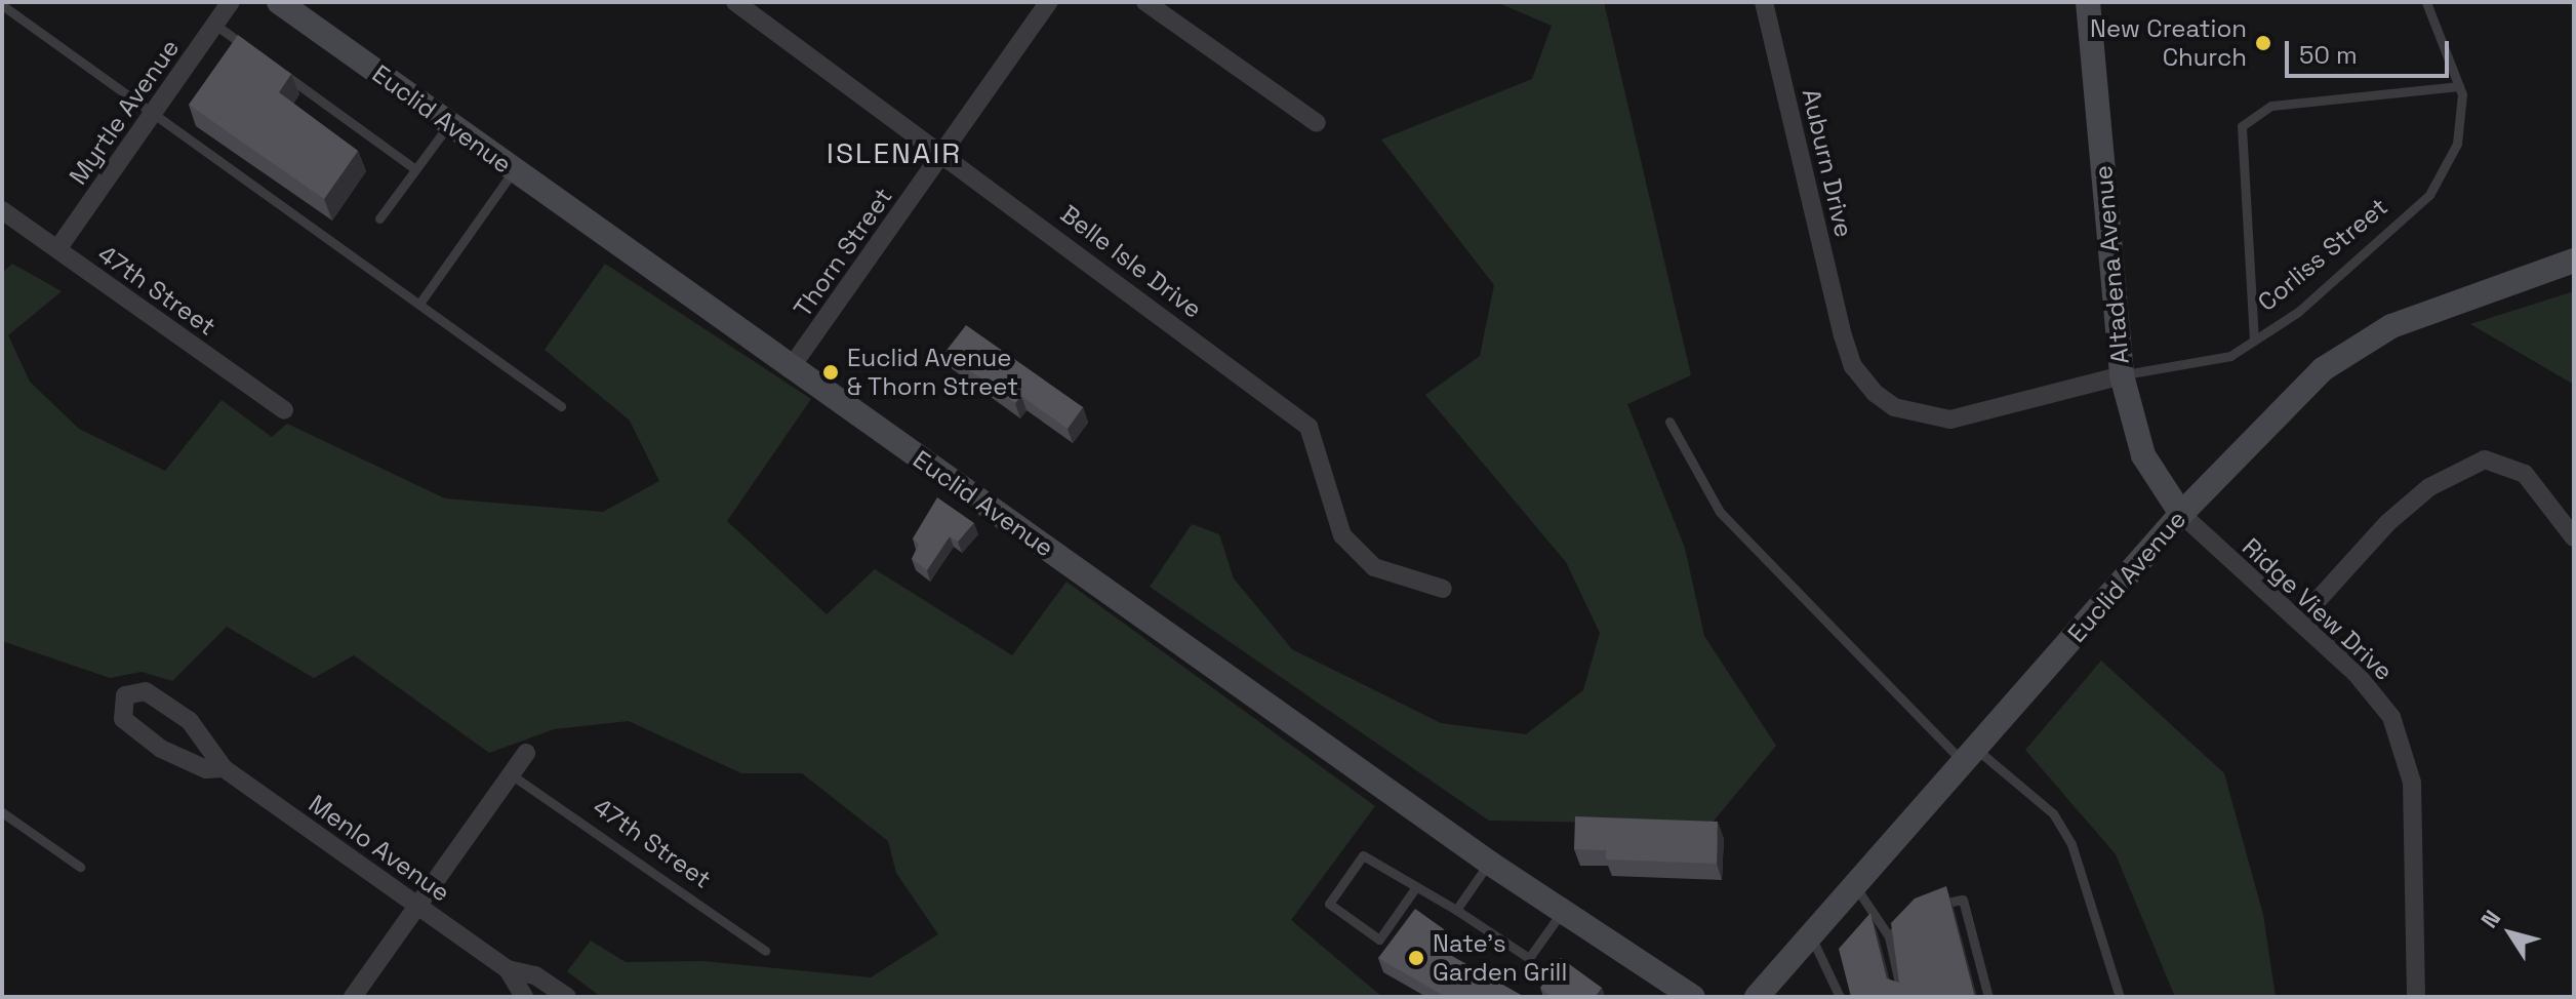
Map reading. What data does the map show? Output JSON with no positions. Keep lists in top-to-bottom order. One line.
{"streets":{"main road":["Euclid Avenue","Altadena Avenue"],"street":["Myrtle Avenue","Auburn Drive","Thorn Street","Corliss Street","Belle Isle Drive","47th Street","Ridge View Drive","Menlo Avenue"]},"crossings":[["Myrtle Avenue","47th Street"],["Euclid Avenue","Thorn Street"],["Euclid Avenue","Altadena Avenue"],["Euclid Avenue","Ridge View Drive"],["Auburn Drive","Corliss Street"],["Thorn Street","Belle Isle Drive"],["Corliss Street","Altadena Avenue"],["Altadena Avenue","Ridge View Drive"]],"districts":["ISLENAIR"],"places":["New Creation Church","Euclid Avenue & Thorn Street","Nate's Garden Grill"],"scale_bar":"50 m","north":"top left"}
